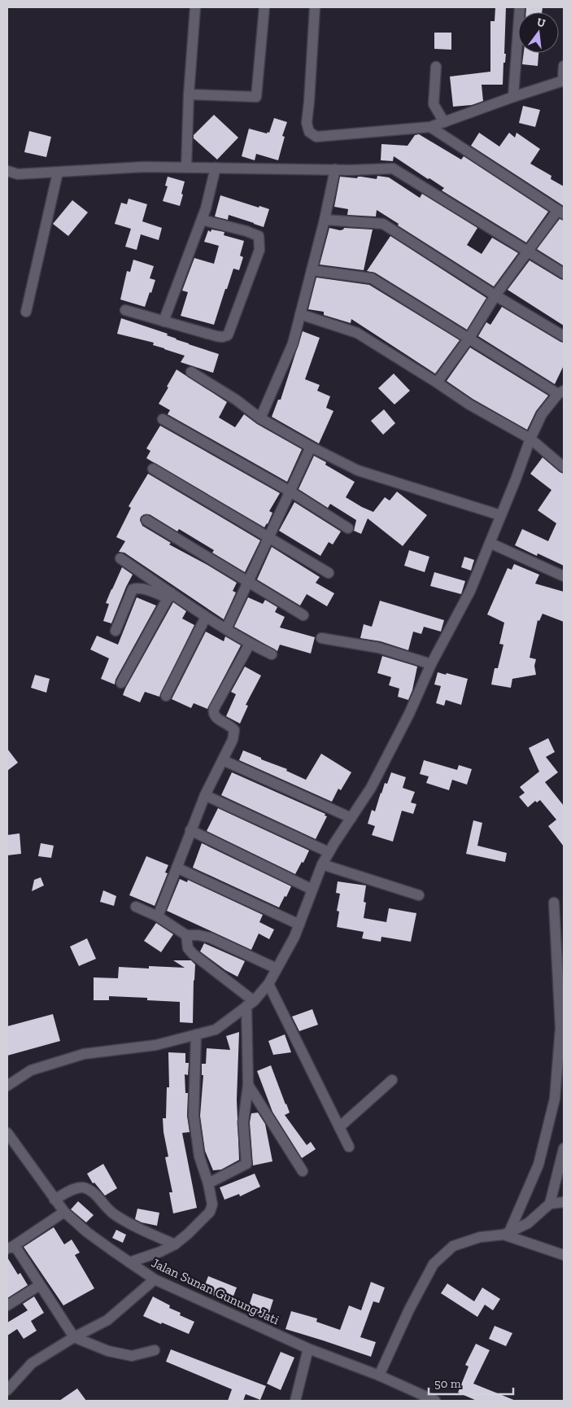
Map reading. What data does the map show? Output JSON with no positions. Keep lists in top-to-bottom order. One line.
{"streets":{"street":["Jalan Sunan Gunung Jati"]},"scale_bar":"50 m","north":"top"}
